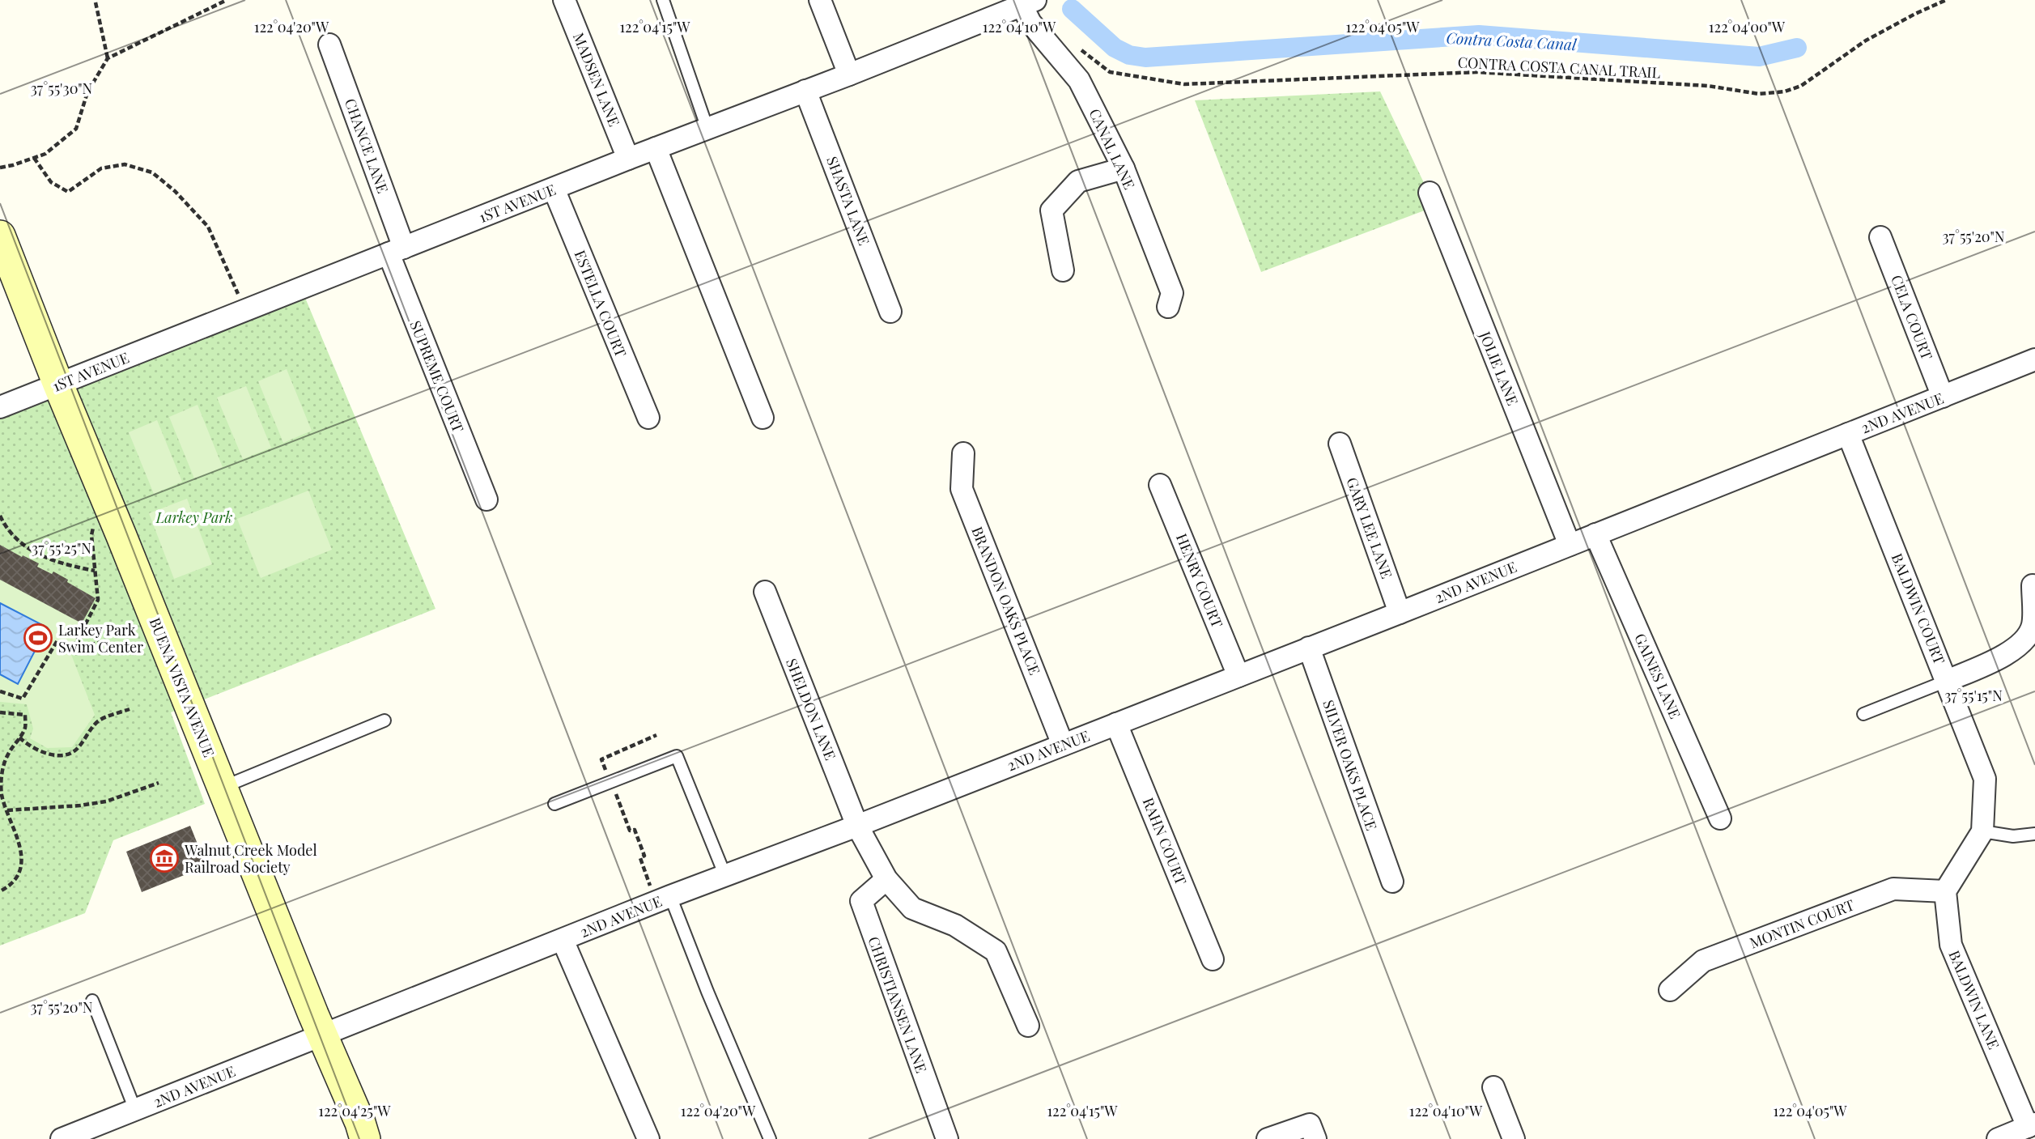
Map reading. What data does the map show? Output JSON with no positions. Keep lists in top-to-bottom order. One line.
{"streets":{"street":["MADSEN LANE","CHANCE LANE","CANAL LANE","SHASTA LANE","1ST AVENUE","ESTELLA COURT","CELA COURT","JOLIE LANE","SUPREME COURT","2ND AVENUE","GARY LEE LANE","HENRY COURT","BRANDON OAKS PLACE","BALDWIN COURT","GAINES LANE","BUENA VISTA AVENUE","SHELDON LANE","SILVER OAKS PLACE","RAHN COURT","MONTIN COURT","BALDWIN LANE","CHRISTIANSEN LANE"],"path":["CONTRA COSTA CANAL TRAIL"]},"crossings":[["MADSEN LANE","1ST AVENUE"],["CHANCE LANE","1ST AVENUE"],["CHANCE LANE","SUPREME COURT"],["CANAL LANE","1ST AVENUE"],["SHASTA LANE","1ST AVENUE"],["1ST AVENUE","ESTELLA COURT"],["1ST AVENUE","SUPREME COURT"],["1ST AVENUE","BUENA VISTA AVENUE"],["CELA COURT","2ND AVENUE"],["JOLIE LANE","2ND AVENUE"],["2ND AVENUE","GARY LEE LANE"],["2ND AVENUE","HENRY COURT"],["2ND AVENUE","BRANDON OAKS PLACE"],["2ND AVENUE","BALDWIN COURT"],["2ND AVENUE","GAINES LANE"],["2ND AVENUE","BUENA VISTA AVENUE"],["2ND AVENUE","SHELDON LANE"],["2ND AVENUE","SILVER OAKS PLACE"],["2ND AVENUE","RAHN COURT"],["SHELDON LANE","CHRISTIANSEN LANE"],["MONTIN COURT","BALDWIN LANE"]],"water":["Contra Costa Canal"],"parks":["Larkey Park"],"places":{"sports":["Larkey Park Swim Center"],"museum":["Walnut Creek Model Railroad Society"]},"coordinates":["122°04'20\"W","122°04'15\"W","122°04'10\"W","122°04'05\"W","122°04'00\"W","37°55'30\"N","37°55'20\"N","37°55'25\"N","37°55'15\"N","122°04'25\"W"]}
